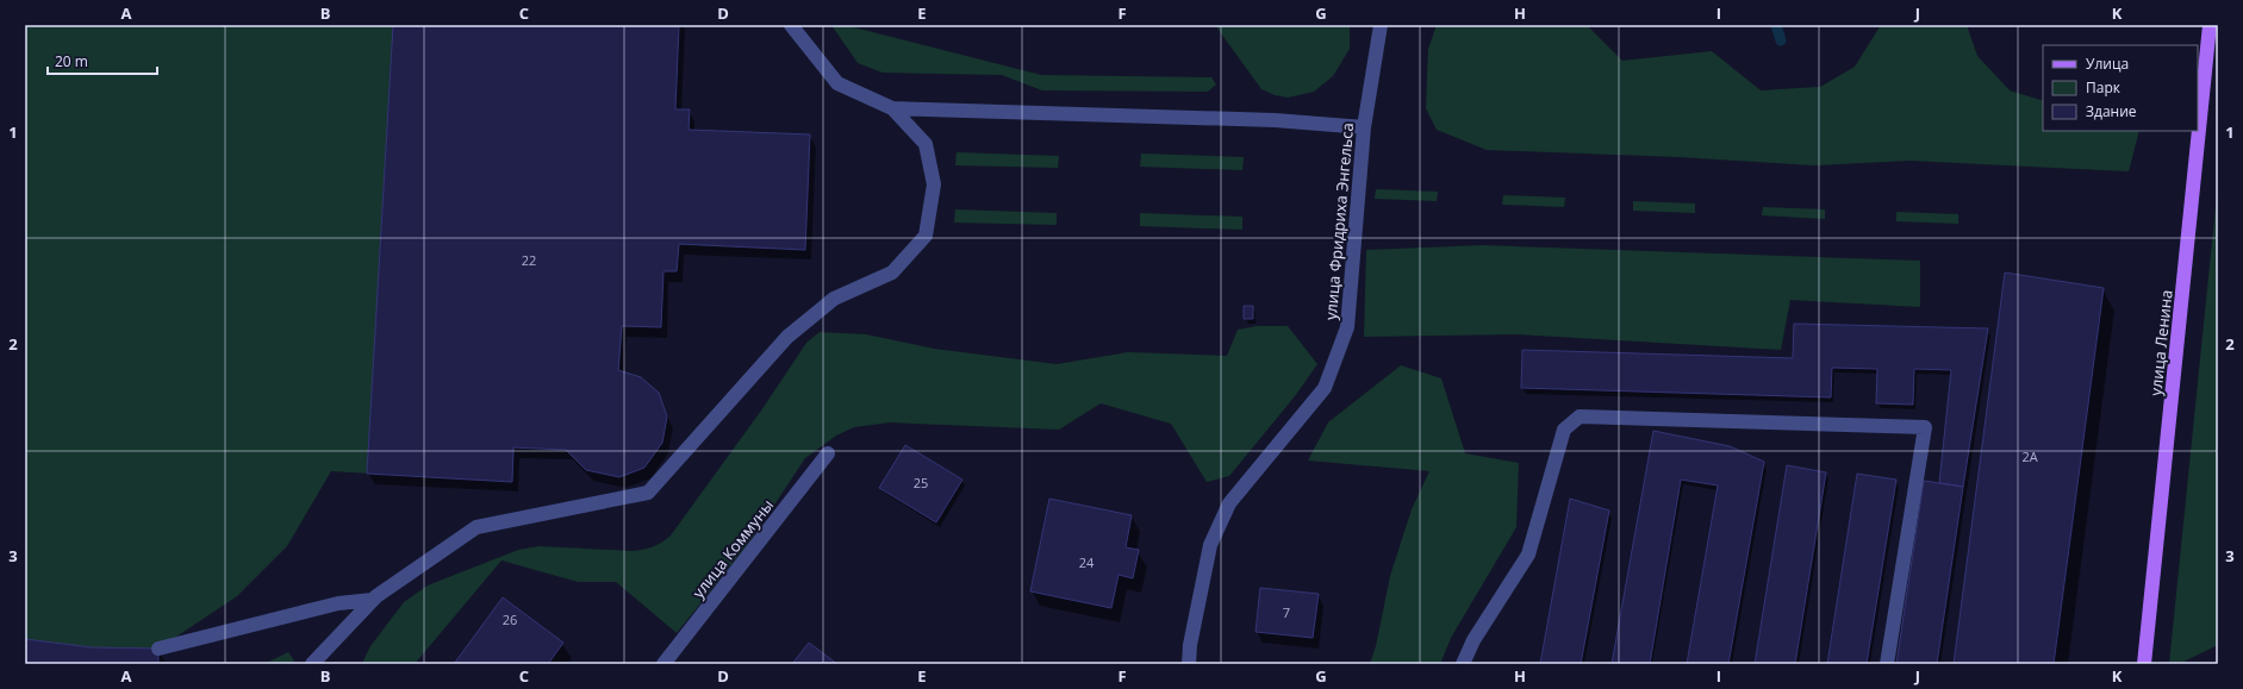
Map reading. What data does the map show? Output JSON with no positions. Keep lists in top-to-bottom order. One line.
{"streets":{"main road":["улица Ленина"],"street":["улица Фридриха Энгельса","улица Коммуны"]},"house_numbers":["22","2А","25","24","7","26"],"legend":["Улица","Парк","Здание"],"scale_bar":"20 m","grid":{"columns":["A","B","C","D","E","F","G","H","I","J","K"],"rows":["1","2","3"]}}
